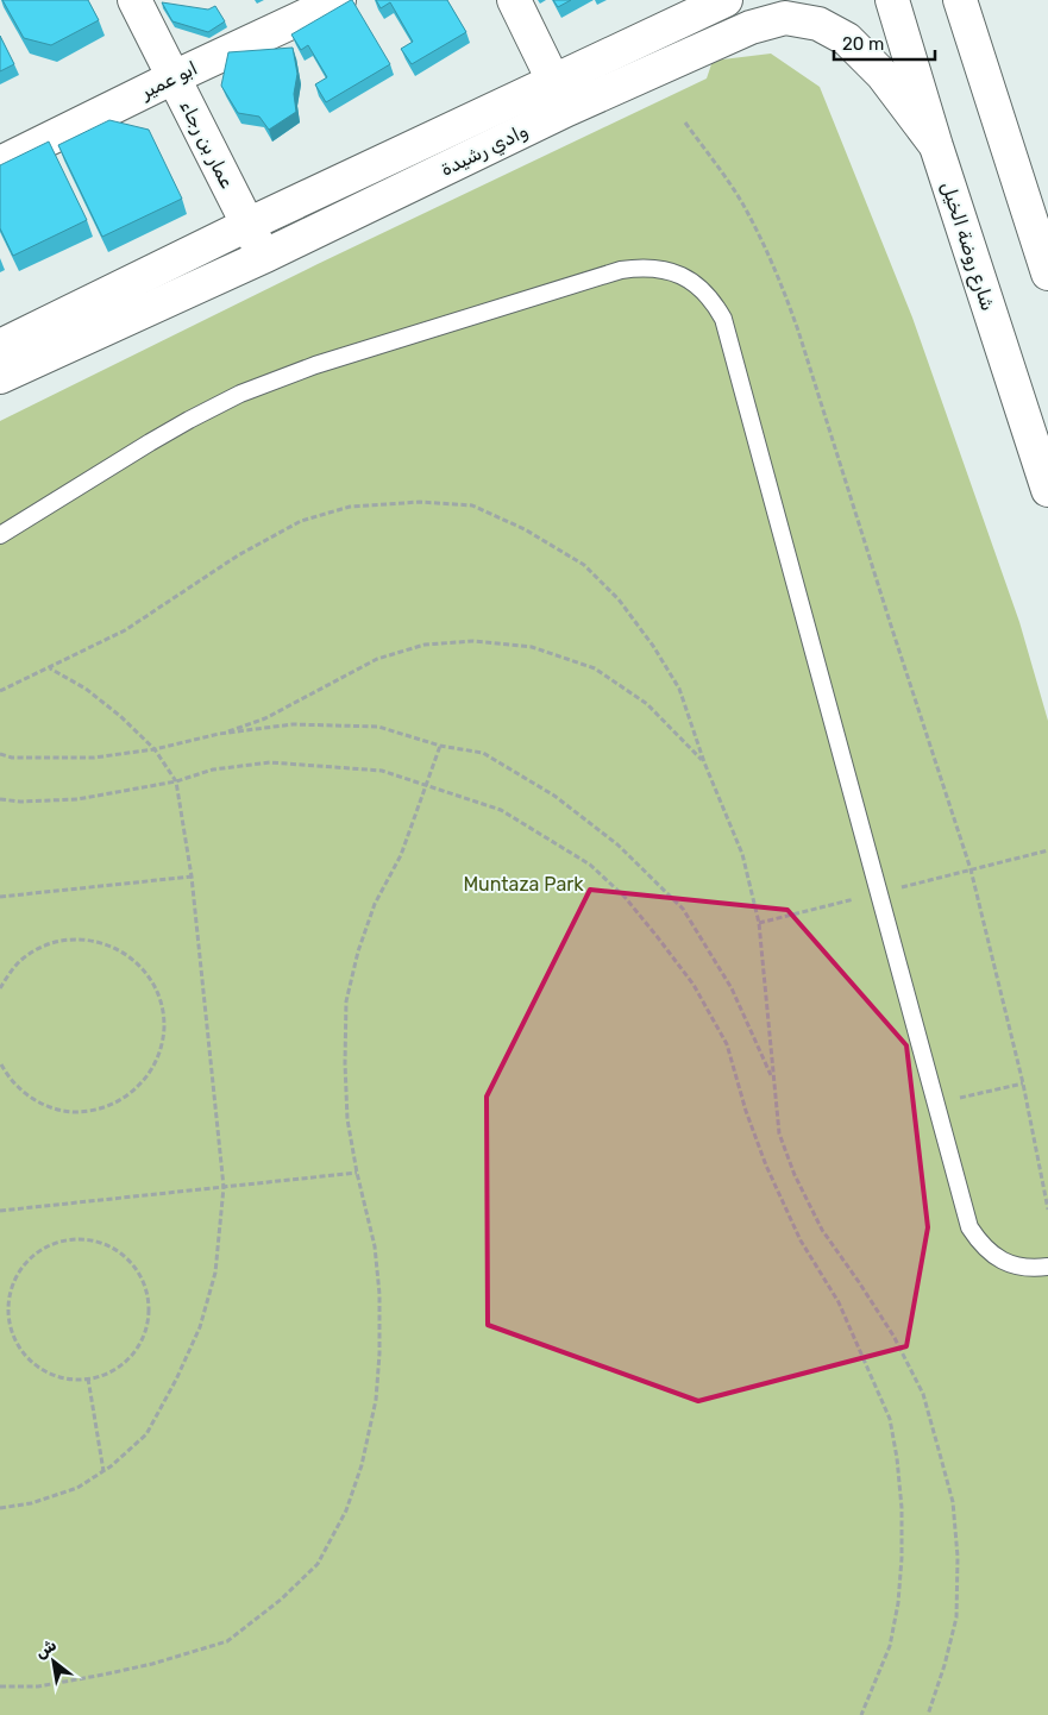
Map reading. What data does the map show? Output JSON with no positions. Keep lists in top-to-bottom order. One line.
{"streets":{"street":["ابو عمير","عمار بن رجاء","وادي رشيدة","شارع روضة الخيل"]},"crossings":[["ابو عمير","عمار بن رجاء"],["عمار بن رجاء","وادي رشيدة"],["وادي رشيدة","شارع روضة الخيل"]],"parks":["Muntaza Park"],"scale_bar":"20 m","north":"top left"}
